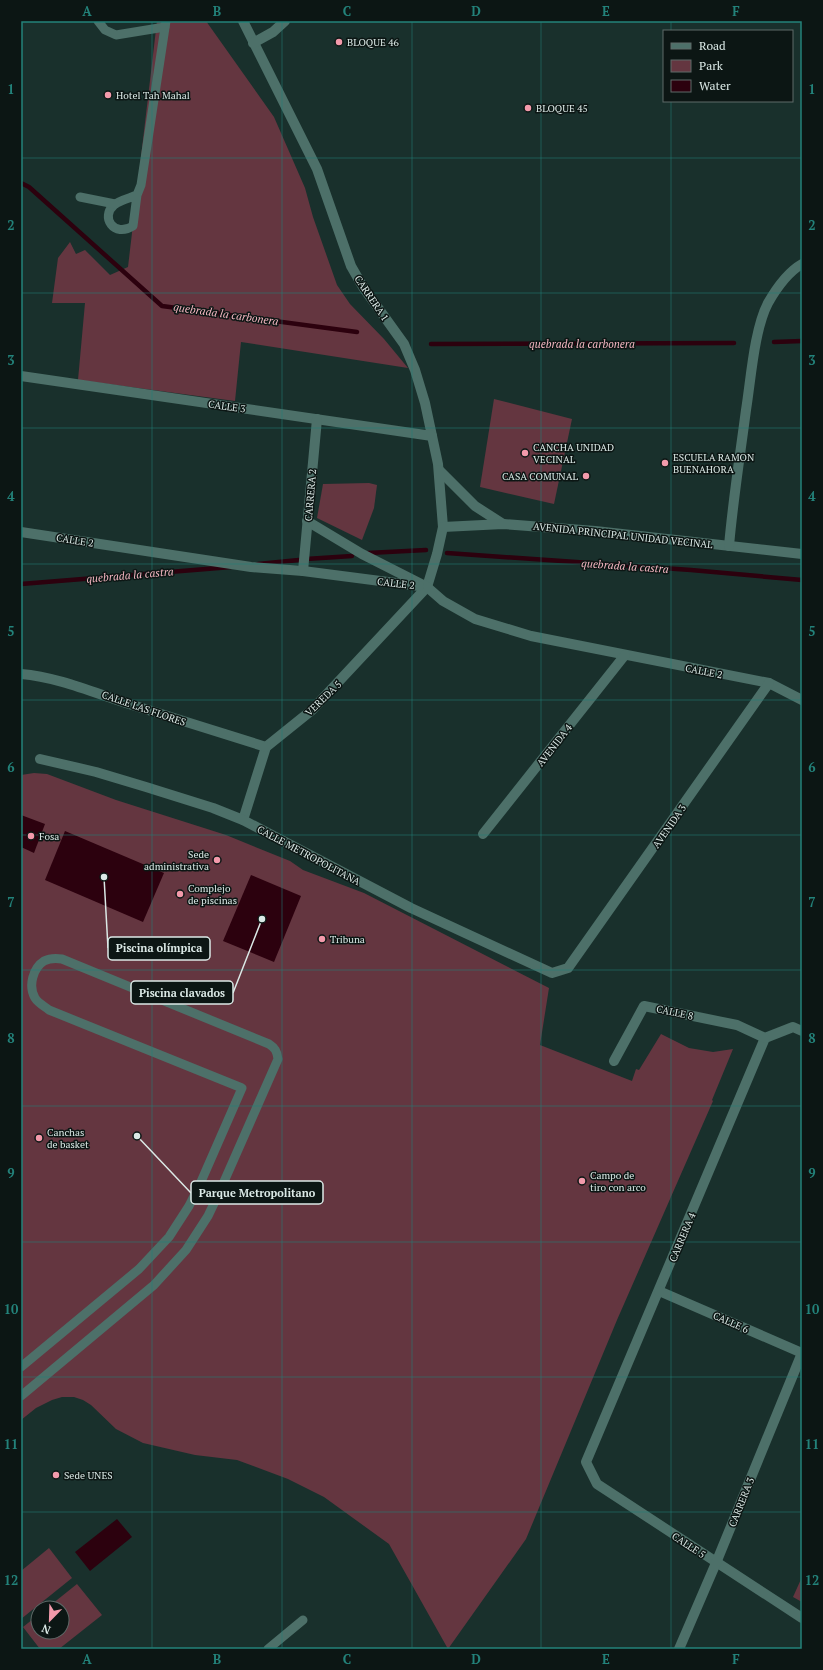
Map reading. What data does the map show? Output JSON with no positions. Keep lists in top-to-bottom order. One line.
{"streets":{"street":["CARRERA 1","CALLE 3","CARRERA 2","AVENIDA PRINCIPAL UNIDAD VECINAL","CALLE 2","VEREDA 5","CALLE LAS FLORES","AVENIDA 4","AVENIDA 3","CALLE METROPOLITANA","CALLE 8","CARRERA 4","CALLE 6","CARRERA 3","CALLE 5"]},"crossings":[["CARRERA 1","CALLE 3"],["CARRERA 1","AVENIDA PRINCIPAL UNIDAD VECINAL"],["CARRERA 1","CALLE 2"],["CARRERA 1","VEREDA 5"],["CALLE 3","CARRERA 2"],["CARRERA 2","CALLE 2"],["CALLE 2","VEREDA 5"],["CALLE 2","AVENIDA 4"],["CALLE 2","AVENIDA 3"],["VEREDA 5","CALLE LAS FLORES"],["AVENIDA 3","CALLE METROPOLITANA"],["CALLE 8","CARRERA 4"],["CARRERA 4","CALLE 6"],["CARRERA 4","CALLE 5"],["CALLE 6","CARRERA 3"],["CARRERA 3","CALLE 5"]],"water":["quebrada la carbonera","quebrada la castra"],"places":["BLOQUE 46","Hotel Tah Mahal","BLOQUE 45","CANCHA UNIDAD VECINAL","ESCUELA RAMON BUENAHORA","CASA COMUNAL","Fosa","Sede administrativa","Piscina olímpica","Complejo de piscinas","Piscina clavados","Tribuna","Parque Metropolitano","Canchas de basket","Campo de tiro con arco","Sede UNES"],"legend":["Road","Park","Water"],"north":"bottom left","grid":{"columns":["A","B","C","D","E","F"],"rows":["1","2","3","4","5","6","7","8","9","10","11","12"]}}
